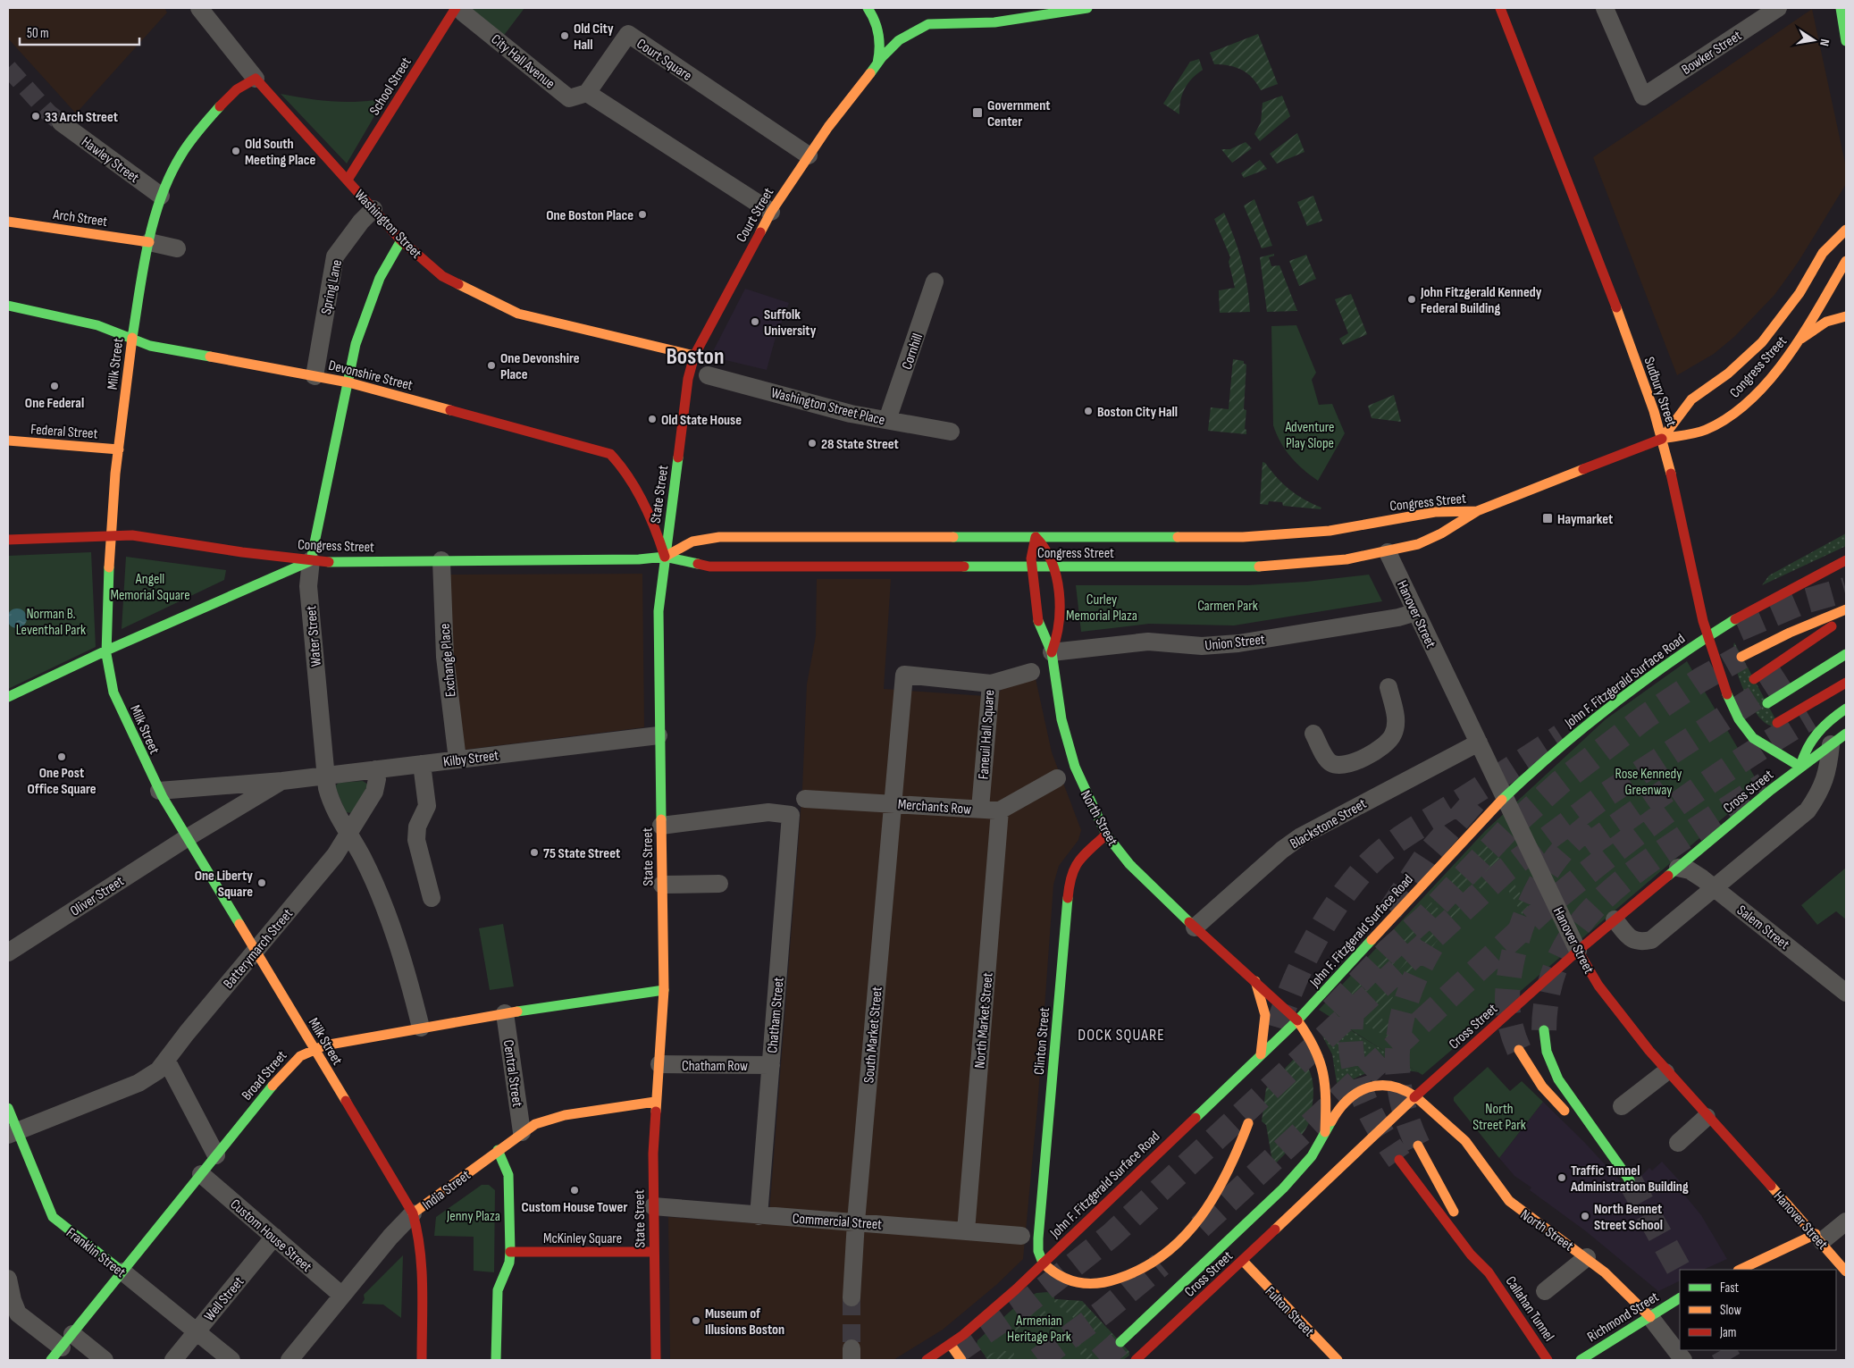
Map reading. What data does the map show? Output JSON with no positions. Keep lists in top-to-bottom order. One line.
{"streets":{"main road":["School Street","Court Street","Arch Street","Washington Street","Milk Street","Congress Street","Devonshire Street","Sudbury Street","Federal Street","State Street","Hanover Street","Water Street","John F. Fitzgerald Surface Road","Cross Street","North Street","Clinton Street","Broad Street","India Street","McKinley Square","Franklin Street","Callahan Tunnel","Fulton Street","Richmond Street"],"street":["Bowker Street","Court Square","City Hall Avenue","Hawley Street","Spring Lane","Cornhill","Washington Street Place","Union Street","Exchange Place","Faneuil Hall Square","Kilby Street","Merchants Row","Blackstone Street","Oliver Street","Salem Street","Batterymarch Street","Chatham Street","North Market Street","South Market Street","Chatham Row","Central Street","Commercial Street","Custom House Street","Well Street"]},"crossings":[["Court Square","City Hall Avenue"],["Court Square","Court Street"],["City Hall Avenue","School Street"],["School Street","Washington Street"],["Hawley Street","Milk Street"],["Court Street","Washington Street"],["Court Street","State Street"],["Arch Street","Milk Street"],["Washington Street","Spring Lane"],["Washington Street","Milk Street"],["Washington Street","State Street"],["Washington Street","Water Street"],["Spring Lane","Devonshire Street"],["Cornhill","Washington Street Place"],["Milk Street","Congress Street"],["Milk Street","Devonshire Street"],["Milk Street","Federal Street"],["Milk Street","Kilby Street"],["Milk Street","Oliver Street"],["Milk Street","Batterymarch Street"],["Milk Street","Broad Street"],["Milk Street","India Street"],["Congress Street","Devonshire Street"],["Congress Street","Sudbury Street"],["Congress Street","State Street"],["Congress Street","Hanover Street"],["Congress Street","Water Street"],["Congress Street","Exchange Place"],["Congress Street","North Street"],["Devonshire Street","State Street"],["Devonshire Street","Water Street"],["Sudbury Street","John F. Fitzgerald Surface Road"],["Sudbury Street","Cross Street"],["State Street","Kilby Street"],["State Street","Chatham Street"],["State Street","Chatham Row"],["State Street","Broad Street"],["State Street","India Street"],["State Street","Commercial Street"],["State Street","McKinley Square"],["Hanover Street","Union Street"],["Hanover Street","John F. Fitzgerald Surface Road"],["Hanover Street","Cross Street"],["Hanover Street","Blackstone Street"],["Water Street","Kilby Street"],["Water Street","Batterymarch Street"],["Water Street","Broad Street"],["Union Street","North Street"],["Exchange Place","Kilby Street"],["John F. Fitzgerald Surface Road","North Street"],["John F. Fitzgerald Surface Road","Clinton Street"],["Faneuil Hall Square","Merchants Row"],["Faneuil Hall Square","South Market Street"],["Kilby Street","Oliver Street"],["Kilby Street","Batterymarch Street"],["Cross Street","North Street"],["Cross Street","Salem Street"],["Cross Street","Fulton Street"],["Merchants Row","North Market Street"],["Merchants Row","South Market Street"],["North Street","Blackstone Street"],["North Street","Clinton Street"],["North Street","Richmond Street"],["Batterymarch Street","Franklin Street"],["Chatham Street","Chatham Row"],["Chatham Street","Commercial Street"],["North Market Street","Commercial Street"],["South Market Street","Commercial Street"],["Central Street","Broad Street"],["Central Street","India Street"],["Broad Street","Custom House Street"],["Broad Street","Franklin Street"],["India Street","Custom House Street"],["Custom House Street","Well Street"],["Franklin Street","Well Street"]],"districts":["Boston","DOCK SQUARE"],"parks":["Adventure Play Slope","Angell Memorial Square","Curley Memorial Plaza","Carmen Park","Norman B. Leventhal Park","Rose Kennedy Greenway","North Street Park","Jenny Plaza","Armenian Heritage Park"],"places":{"other":["Old City Hall","33 Arch Street","Old South Meeting Place","One Boston Place","John Fitzgerald Kennedy Federal Building","Suffolk University","One Devonshire Place","One Federal","Boston City Hall","Old State House","28 State Street","One Post Office Square","75 State Street","One Liberty Square","Traffic Tunnel Administration Building","Custom House Tower","North Bennet Street School","Museum of Illusions Boston"],"transit":["Government Center","Haymarket"]},"legend":["Fast","Slow","Jam"],"scale_bar":"50 m","north":"right"}
